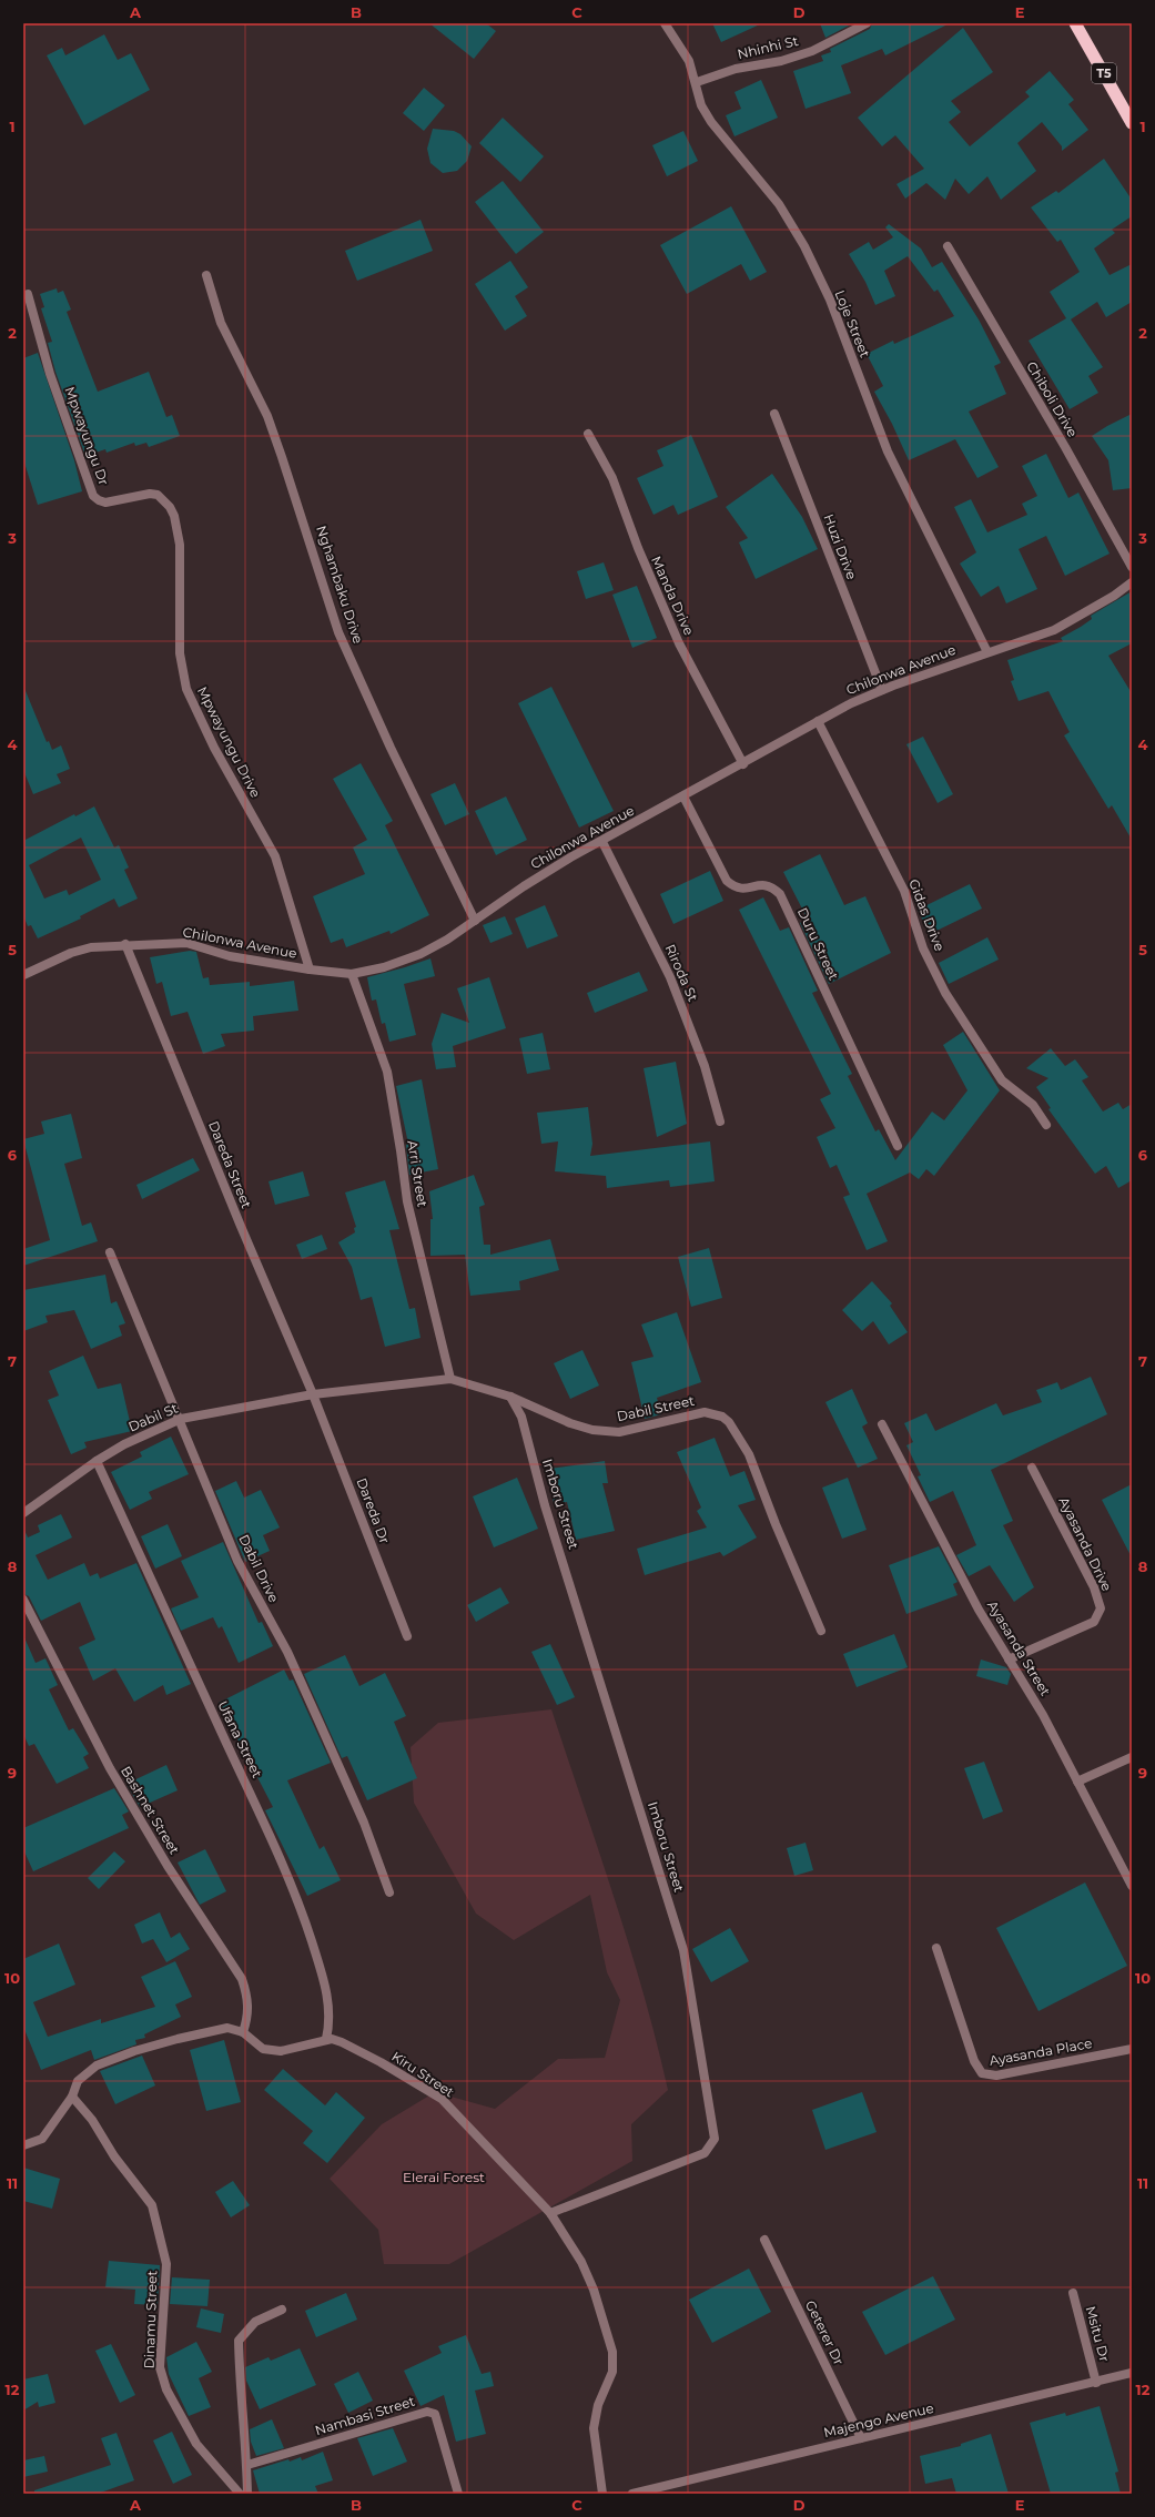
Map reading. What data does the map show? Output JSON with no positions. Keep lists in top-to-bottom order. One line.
{"streets":{"highway":["T5"],"street":["Nhinhi St","Loje Street","Chiboli Drive","Mpwayungu Dr","Huzi Drive","Nghambaku Drive","Manda Drive","Chilonwa Avenue","Mpwayungu Drive","Gidas Drive","Duru Street","Riroda St","Dareda Street","Arri Street","Dabil Street","Dabil St","Imboru Street","Dareda Dr","Ayasanda Drive","Dabil Drive","Ayasanda Street","Ufana Street","Bashnet Street","Ayasanda Place","Kiru Street","Dinamu Street","Geterer Dr","Msitu Dr","Nambasi Street","Majengo Avenue"]},"crossings":[["Nhinhi St","Loje Street"],["Loje Street","Chilonwa Avenue"],["Mpwayungu Dr","Mpwayungu Drive"],["Huzi Drive","Chilonwa Avenue"],["Nghambaku Drive","Chilonwa Avenue"],["Manda Drive","Chilonwa Avenue"],["Chilonwa Avenue","Mpwayungu Drive"],["Chilonwa Avenue","Gidas Drive"],["Chilonwa Avenue","Duru Street"],["Chilonwa Avenue","Riroda St"],["Chilonwa Avenue","Dareda Street"],["Chilonwa Avenue","Arri Street"],["Dareda Street","Dabil Street"],["Dareda Street","Dabil St"],["Dareda Street","Dareda Dr"],["Arri Street","Dabil Street"],["Dabil Street","Dabil St"],["Dabil Street","Imboru Street"],["Dabil Street","Dareda Dr"],["Dabil St","Dareda Dr"],["Dabil St","Dabil Drive"],["Dabil St","Ufana Street"],["Imboru Street","Kiru Street"],["Ayasanda Drive","Ayasanda Street"],["Ufana Street","Kiru Street"],["Geterer Dr","Majengo Avenue"],["Msitu Dr","Majengo Avenue"]],"parks":["Elerai Forest"],"grid":{"columns":["A","B","C","D","E"],"rows":["1","2","3","4","5","6","7","8","9","10","11","12"]}}
